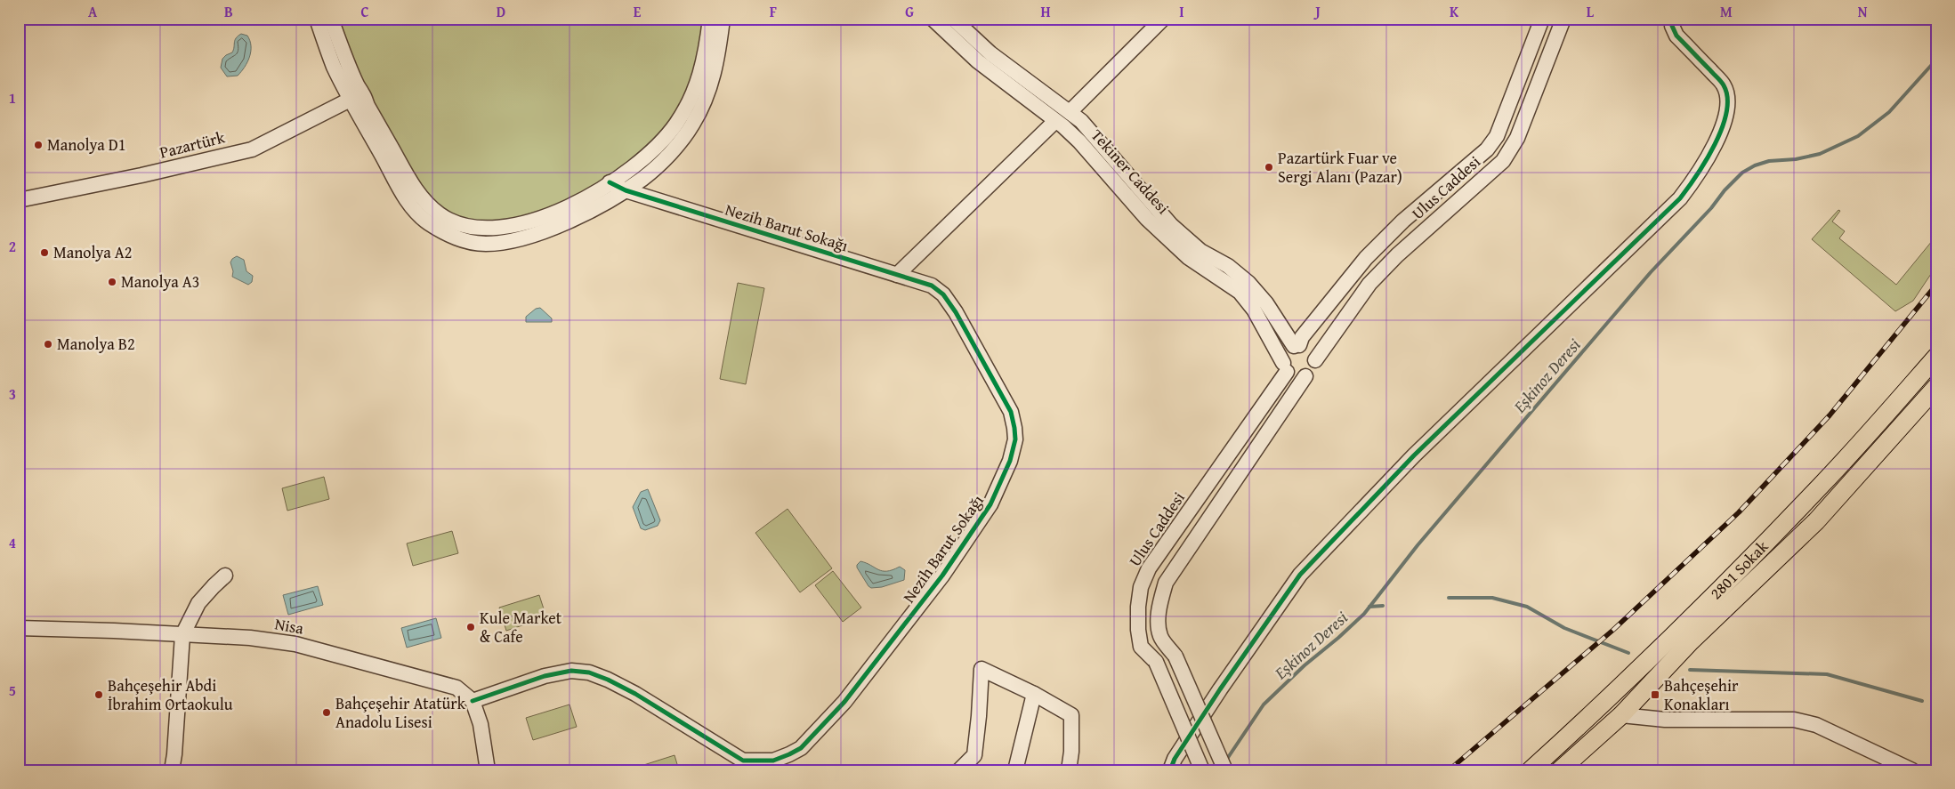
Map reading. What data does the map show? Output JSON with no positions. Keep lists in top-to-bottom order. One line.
{"streets":{"main road":["2801 Sokak"],"street":["Pazartürk","Tekiner Caddesi","Ulus Caddesi","Nezih Barut Sokağı","Nisa"]},"crossings":[["Tekiner Caddesi","Ulus Caddesi"],["Nezih Barut Sokağı","Nisa"]],"water":["Eşkinoz Deresi"],"places":{"other":["Manolya D1","Pazartürk Fuar ve Sergi Alanı (Pazar)","Manolya A2","Manolya A3","Manolya B2","Kule Market & Cafe","Bahçeşehir Abdi İbrahim Ortaokulu","Bahçeşehir Atatürk Anadolu Lisesi"],"transit":["Bahçeşehir Konakları"]},"grid":{"columns":["A","B","C","D","E","F","G","H","I","J","K","L","M","N"],"rows":["1","2","3","4","5"]}}
